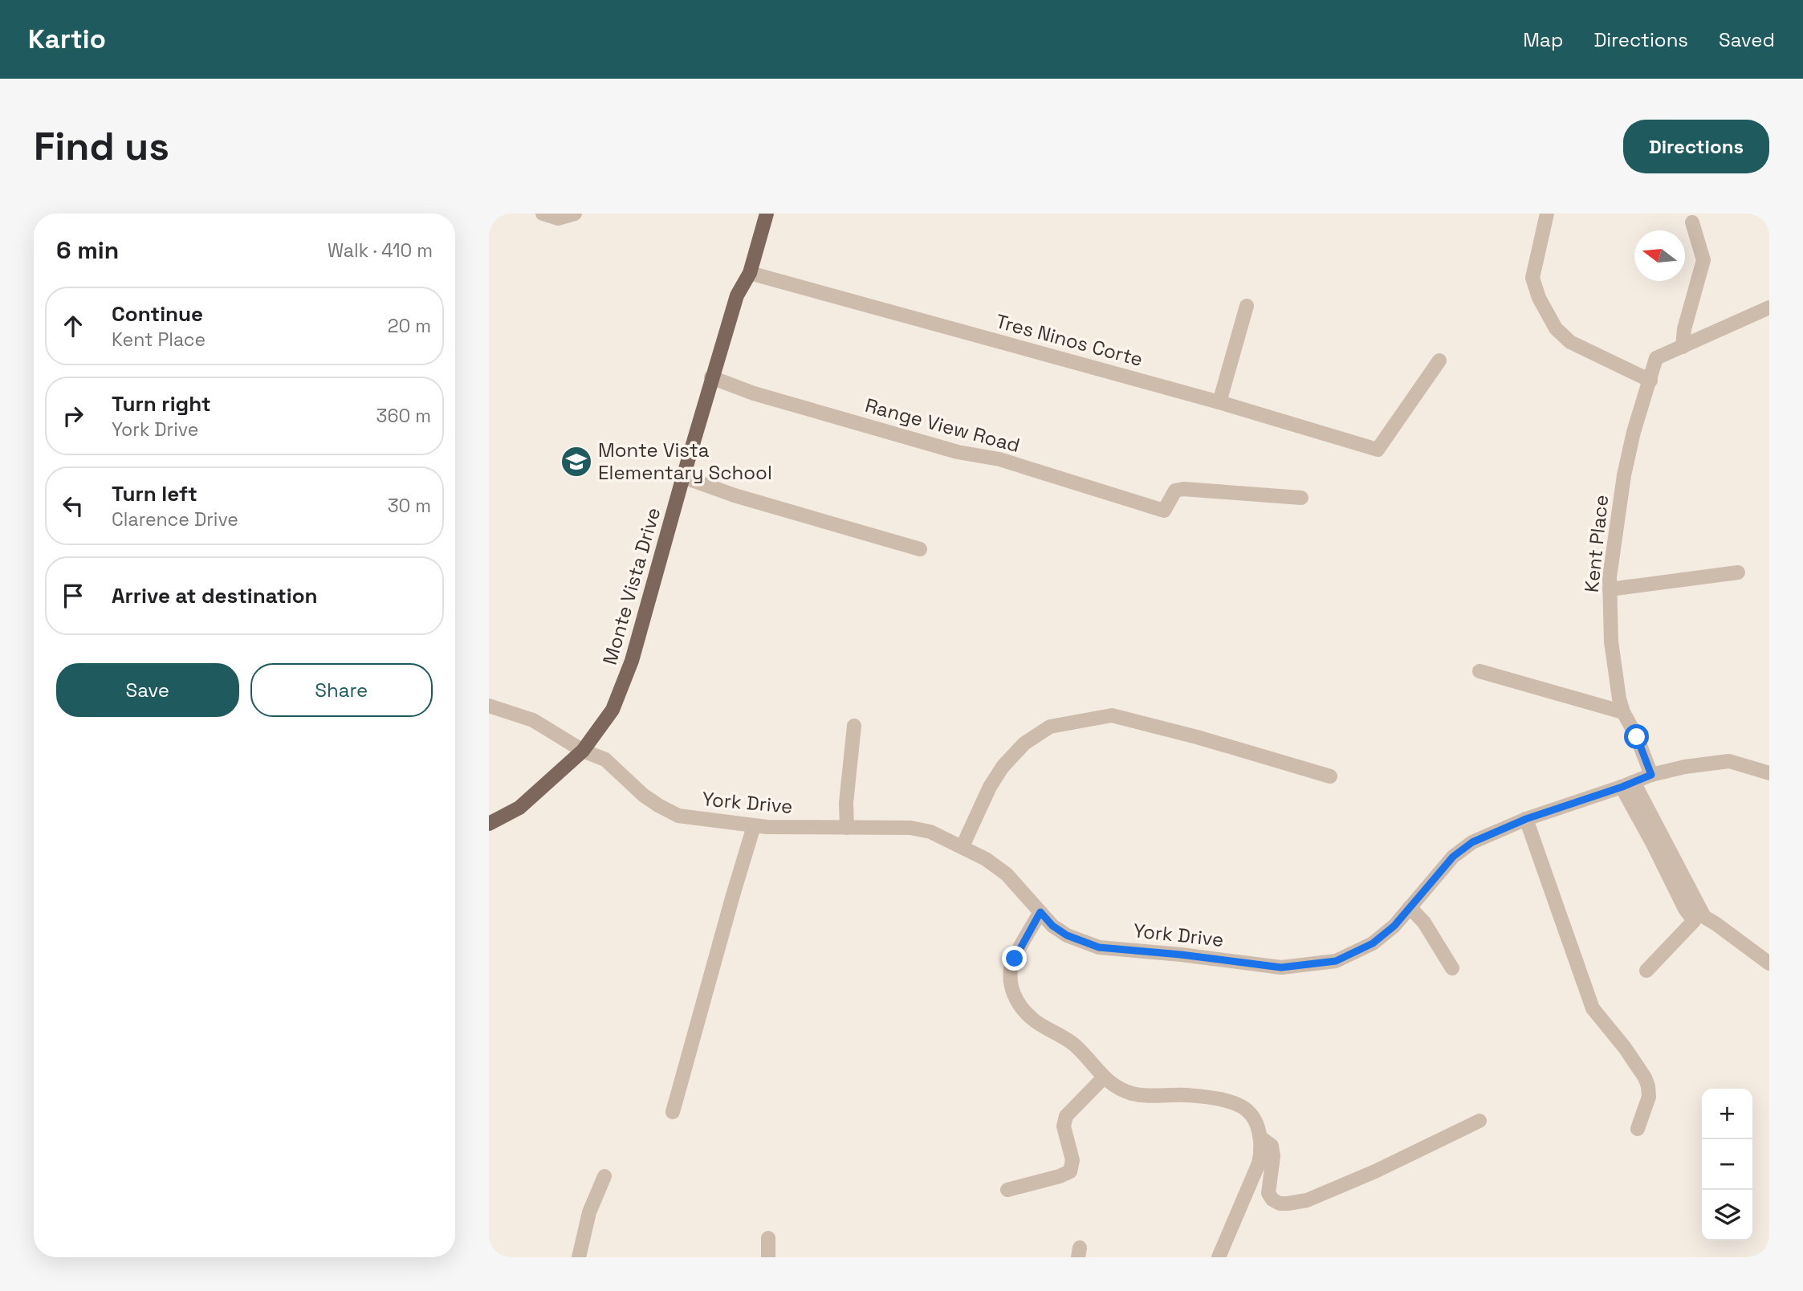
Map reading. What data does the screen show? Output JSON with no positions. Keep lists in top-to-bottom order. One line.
{"streets":{"main road":["Monte Vista Drive"],"street":["Tres Ninos Corte","Range View Road","Kent Place","York Drive"]},"crossings":[["Tres Ninos Corte","Monte Vista Drive"],["Range View Road","Monte Vista Drive"],["Kent Place","York Drive"],["Monte Vista Drive","York Drive"]],"places":{"school or university":["Monte Vista Elementary School"]},"north":"left","page":{"header":"Kartio","nav":["Map","Directions","Saved"],"buttons":["Directions",["Save","Share"]],"title":"Find us","heading":["6 min","Walk · 410 m"],"list":[["Continue","Kent Place","20 m"],["Turn right","York Drive","360 m"],["Turn left","Clarence Drive","30 m"],"Arrive at destination"],"map_buttons":["+","−"]}}
